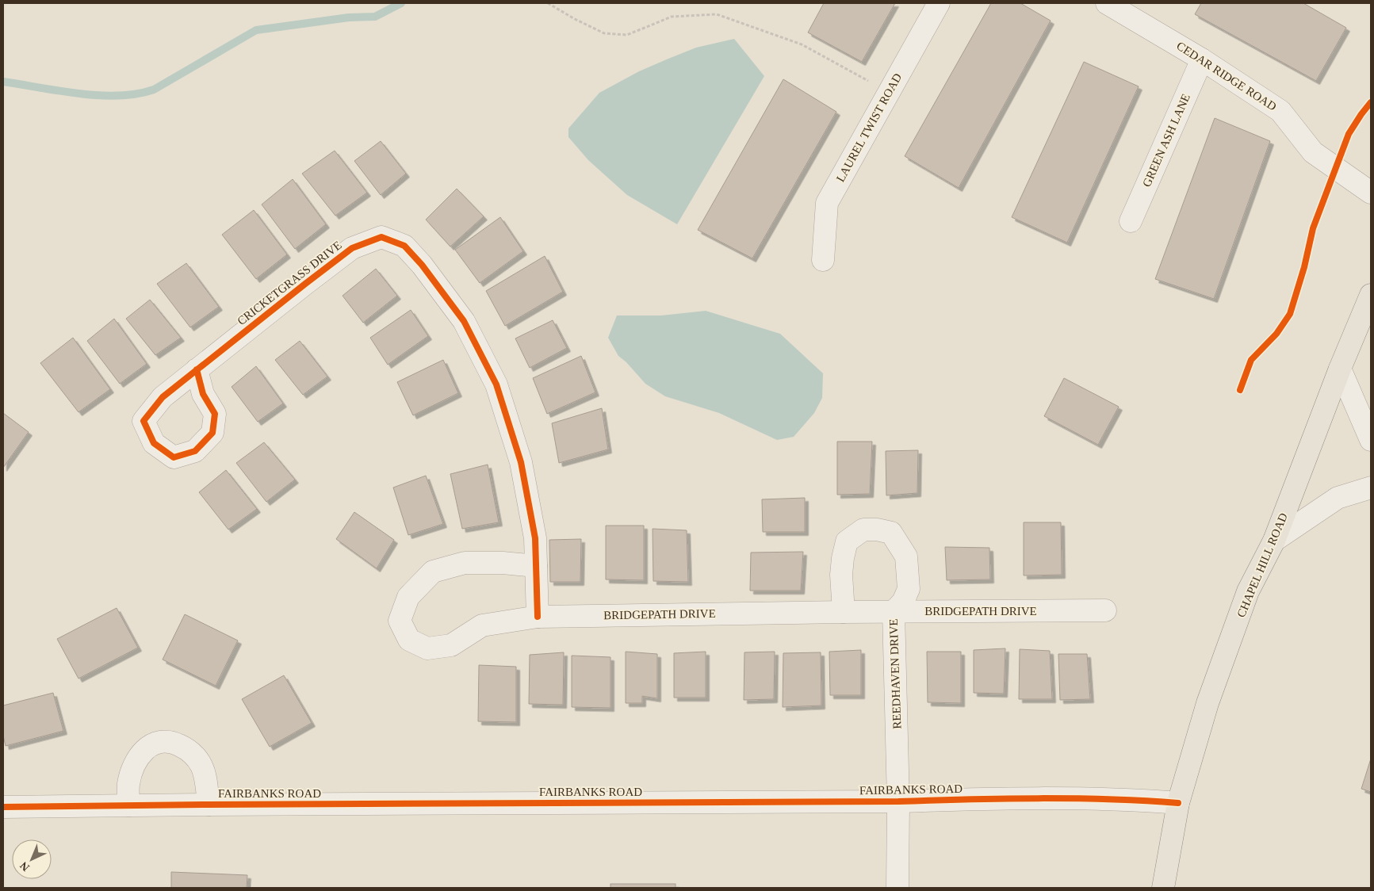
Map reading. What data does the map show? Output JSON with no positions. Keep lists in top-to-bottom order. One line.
{"streets":{"main road":["CHAPEL HILL ROAD"],"street":["CEDAR RIDGE ROAD","LAUREL TWIST ROAD","GREEN ASH LANE","CRICKETGRASS DRIVE","BRIDGEPATH DRIVE","REEDHAVEN DRIVE","FAIRBANKS ROAD"]},"crossings":[["CEDAR RIDGE ROAD","GREEN ASH LANE"],["CRICKETGRASS DRIVE","BRIDGEPATH DRIVE"],["CHAPEL HILL ROAD","FAIRBANKS ROAD"],["BRIDGEPATH DRIVE","REEDHAVEN DRIVE"],["REEDHAVEN DRIVE","FAIRBANKS ROAD"]],"north":"bottom left"}
